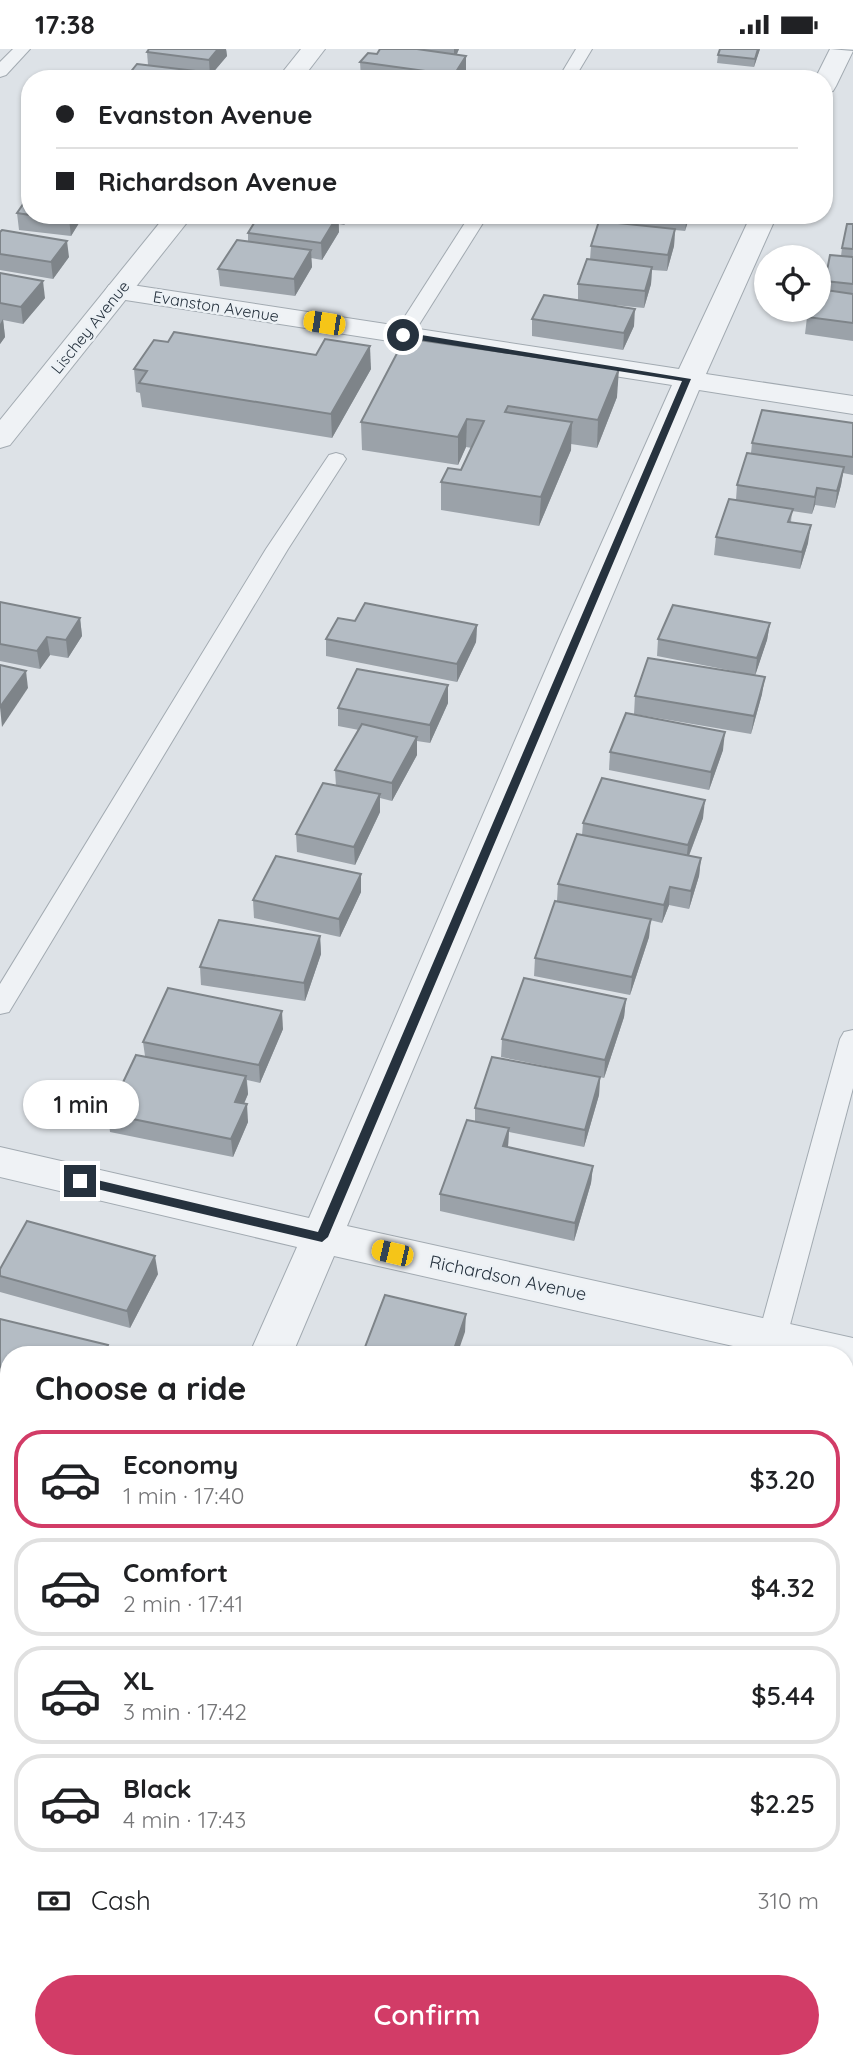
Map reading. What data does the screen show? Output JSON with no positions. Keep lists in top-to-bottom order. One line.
{"streets":{"street":["Evanston Avenue","Lischey Avenue","Richardson Avenue"]},"crossings":[["Evanston Avenue","Lischey Avenue"]],"page":{"status":"17:38","banner":["Evanston Avenue","Richardson Avenue"],"bubble":"1 min","heading":"Choose a ride","list":[{"name":"Economy","note":"1 min · 17:40","value":"$3.20"},{"name":"Comfort","note":"2 min · 17:41","value":"$4.32"},{"name":"XL","note":"3 min · 17:42","value":"$5.44"},{"name":"Black","note":"4 min · 17:43","value":"$2.25"}],"pay":["Cash","310 m"],"buttons":"Confirm"}}
